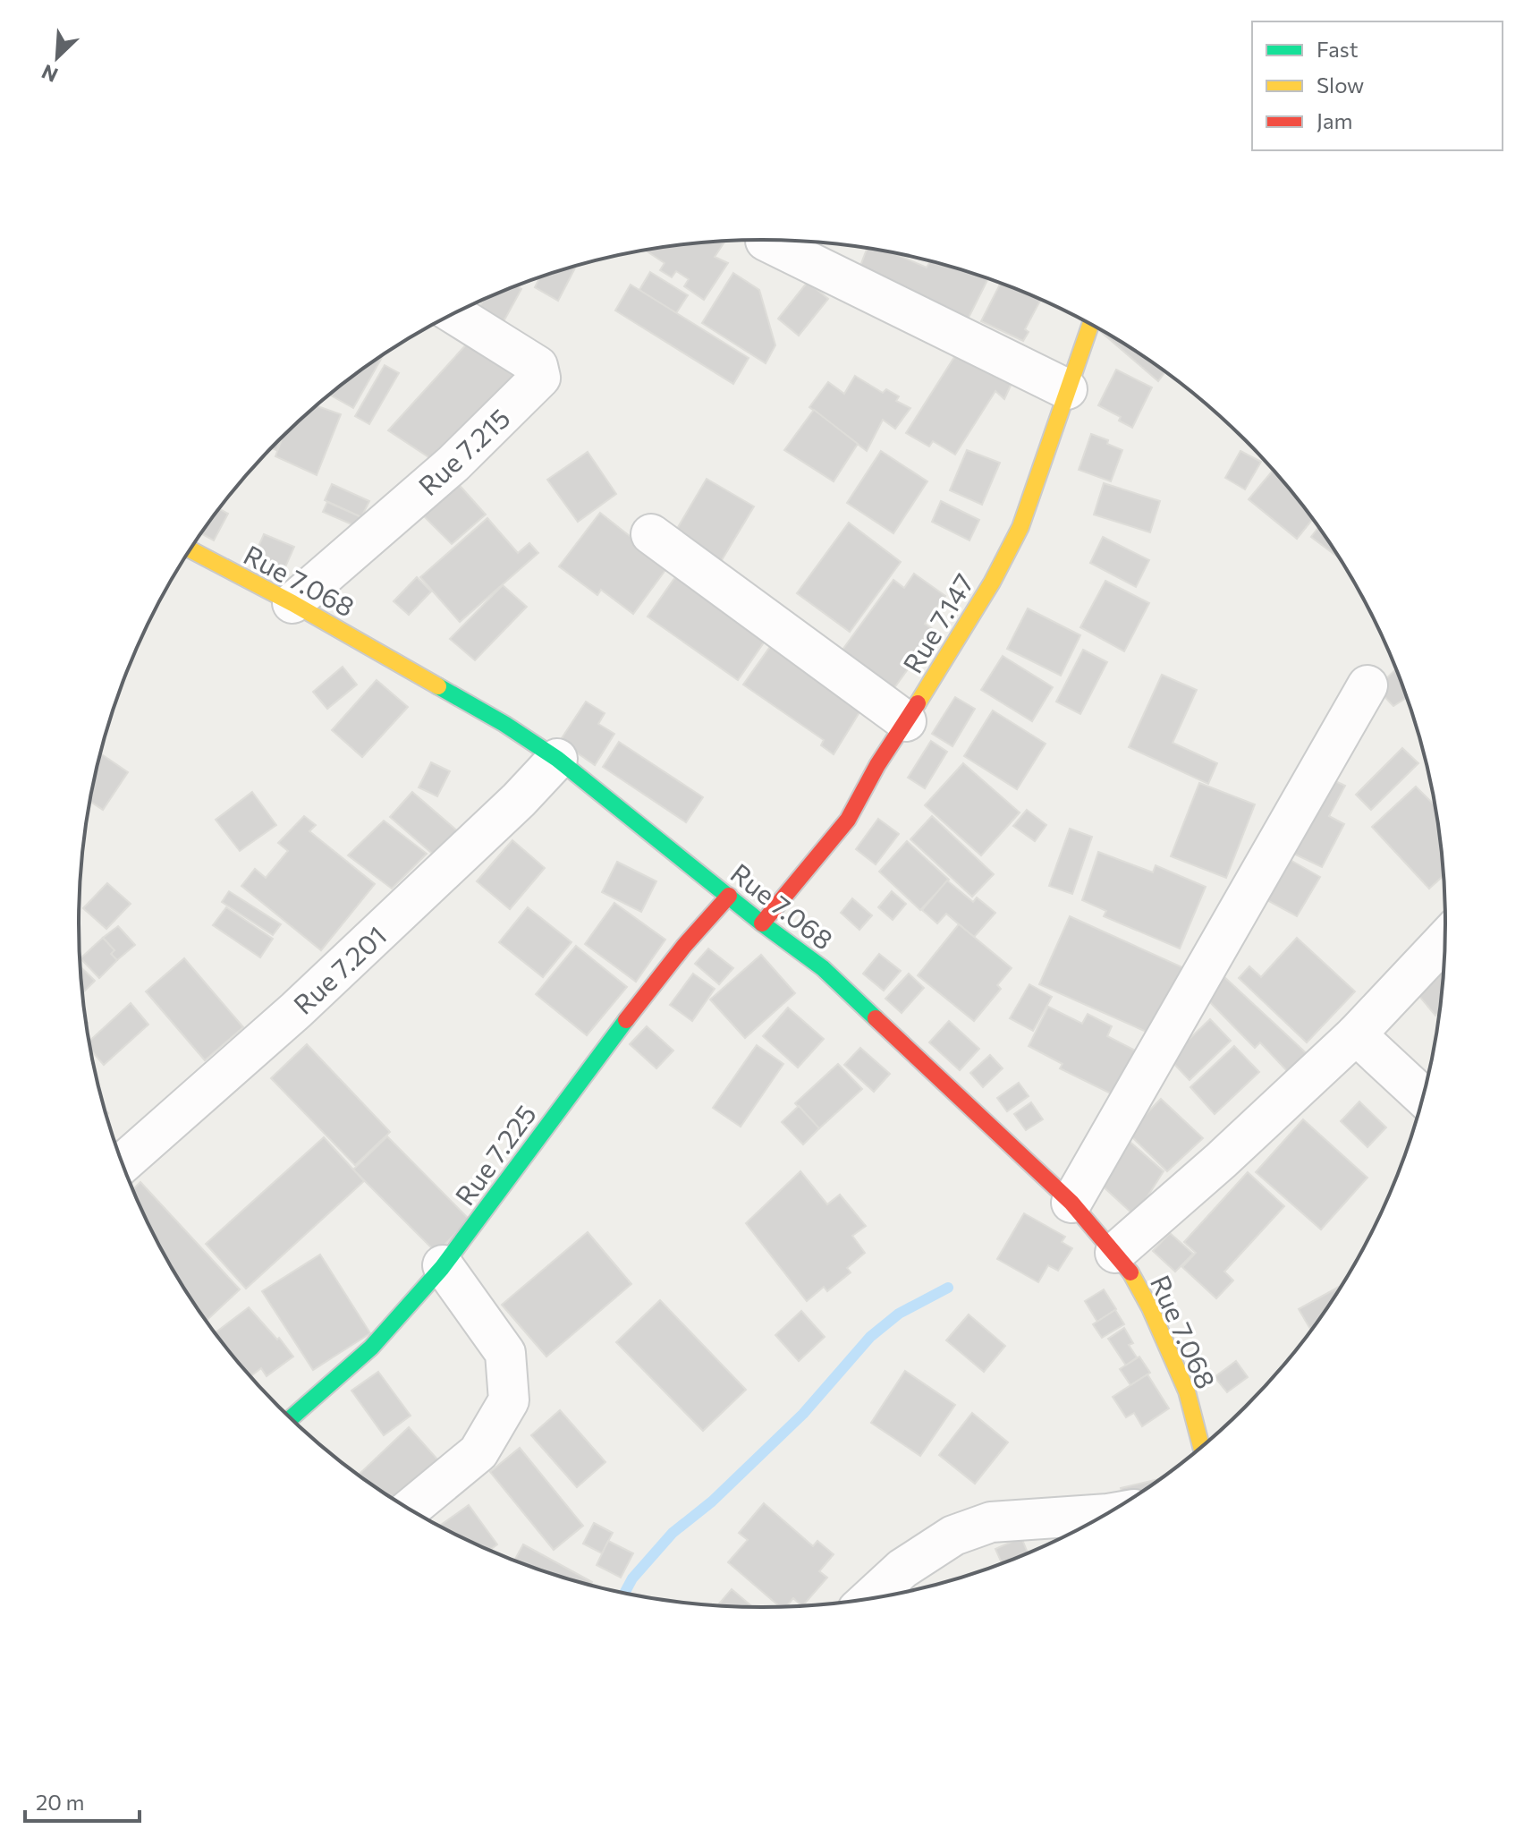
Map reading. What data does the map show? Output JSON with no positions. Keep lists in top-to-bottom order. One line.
{"streets":{"street":["Rue 7.215","Rue 7.068","Rue 7.147","Rue 7.201","Rue 7.225"]},"crossings":[["Rue 7.215","Rue 7.068"],["Rue 7.068","Rue 7.147"],["Rue 7.068","Rue 7.201"],["Rue 7.068","Rue 7.225"]],"legend":["Fast","Slow","Jam"],"scale_bar":"20 m","north":"bottom left"}
